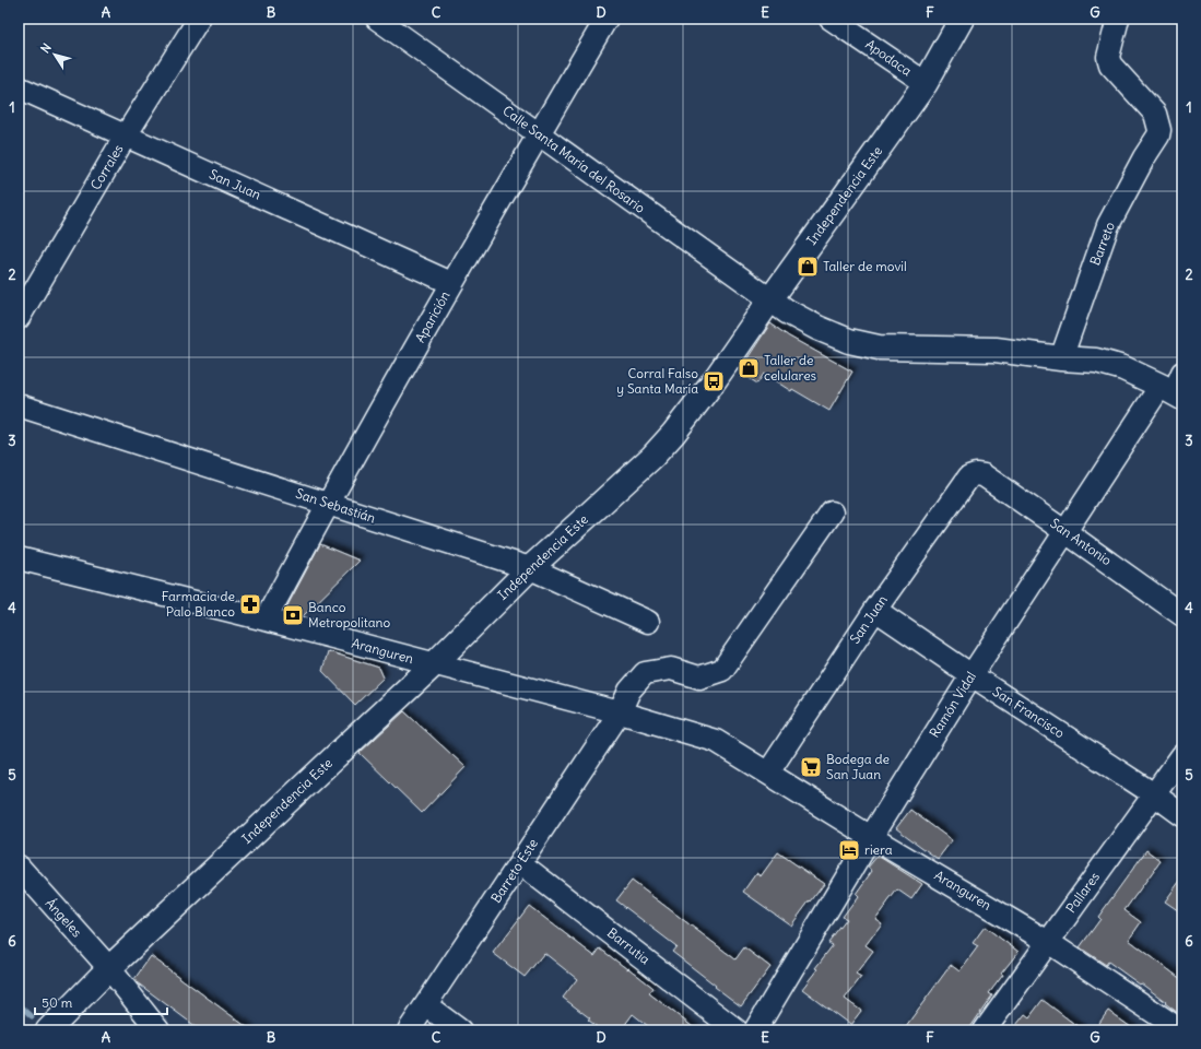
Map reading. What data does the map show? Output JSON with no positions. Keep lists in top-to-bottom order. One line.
{"streets":{"main road":["Independencia Este"],"street":["Apodaca","Calle Santa María del Rosario","Corrales","San Juan","Barreto","Aparición","San Sebastián","San Antonio","Aranguren","Ramón Vidal","San Francisco","Barreto Este","Pallares","Ángeles","Barrutia"]},"crossings":[["Apodaca","Independencia Este"],["Calle Santa María del Rosario","Independencia Este"],["Calle Santa María del Rosario","Aparición"],["Corrales","San Juan"],["San Juan","Aparición"],["San Juan","San Antonio"],["San Juan","Aranguren"],["San Juan","San Francisco"],["Independencia Este","San Sebastián"],["Independencia Este","Aranguren"],["Independencia Este","Ángeles"],["Aparición","San Sebastián"],["Aparición","Aranguren"],["San Antonio","Ramón Vidal"],["Aranguren","Ramón Vidal"],["Aranguren","Barreto Este"],["Aranguren","Pallares"],["Ramón Vidal","San Francisco"],["San Francisco","Pallares"],["Barreto Este","Barrutia"]],"places":{"shop":["Taller de movil","Taller de celulares"],"bus stop":["Corral Falso y Santa María"],"pharmacy":["Farmacia de Palo Blanco"],"bank":["Banco Metropolitano"],"supermarket":["Bodega de San Juan"],"hotel":["riera"]},"scale_bar":"50 m","north":"top left","grid":{"columns":["A","B","C","D","E","F","G"],"rows":["1","2","3","4","5","6"]}}
